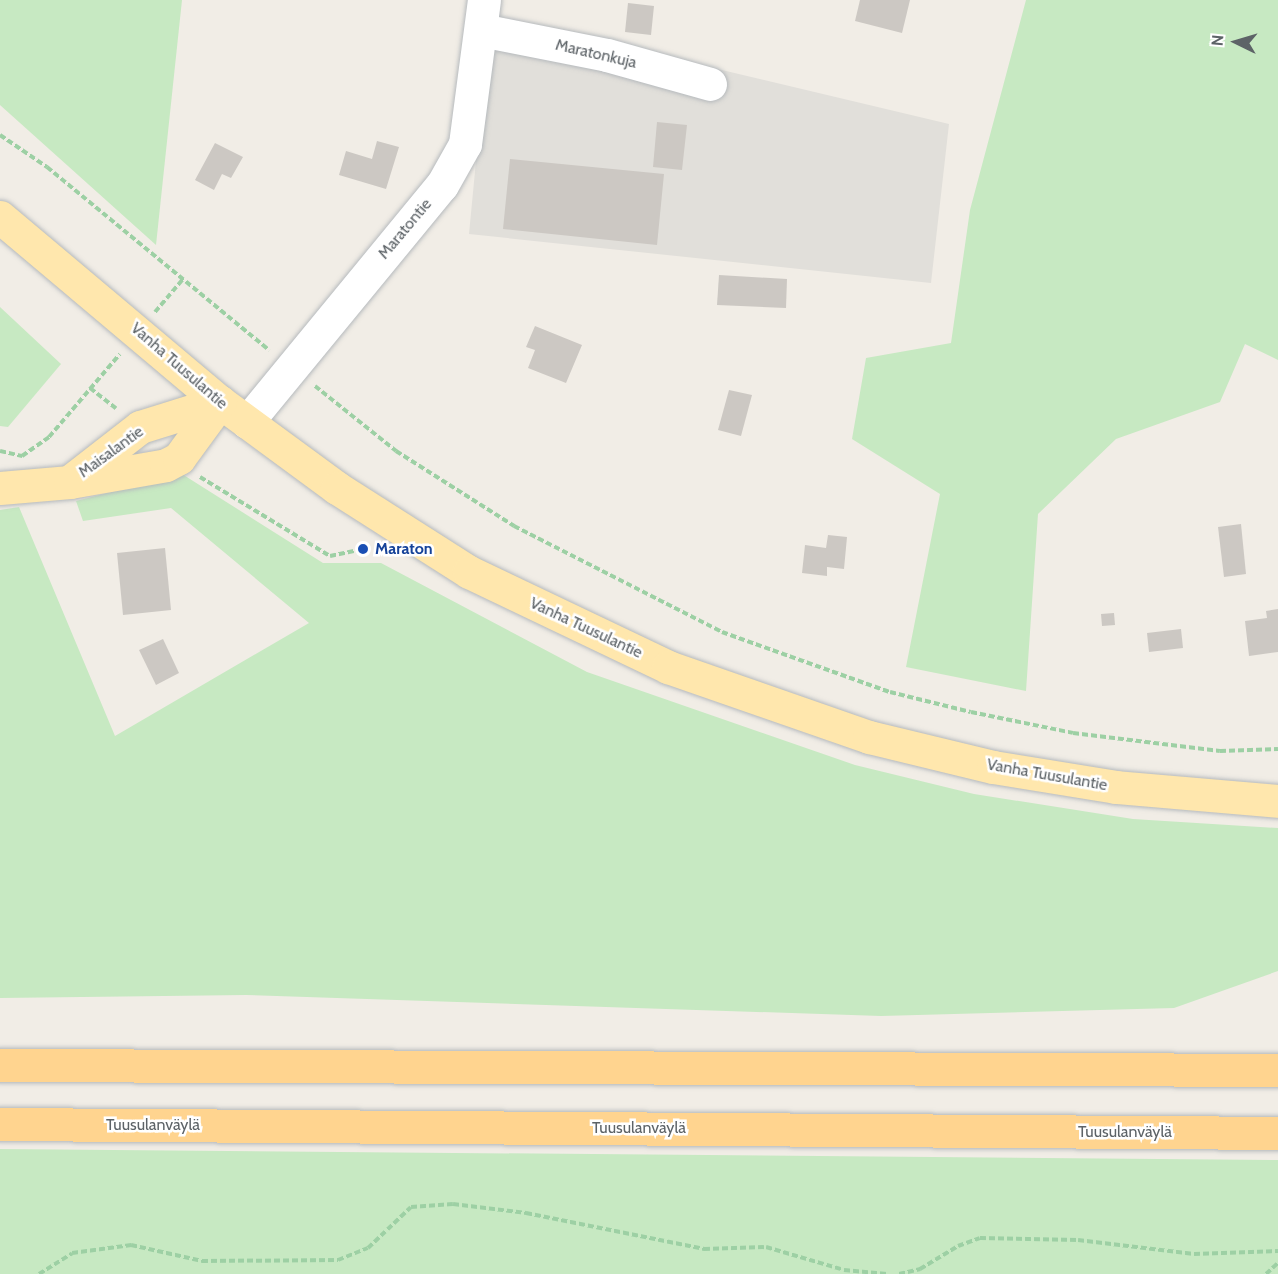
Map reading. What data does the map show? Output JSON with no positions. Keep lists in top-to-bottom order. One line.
{"streets":{"highway":["Tuusulanväylä"],"main road":["Vanha Tuusulantie","Maisalantie"],"street":["Maratonkuja","Maratontie"]},"crossings":[["Maratonkuja","Maratontie"],["Maratontie","Vanha Tuusulantie"],["Vanha Tuusulantie","Maisalantie"]],"places":["Maraton"],"north":"left"}
